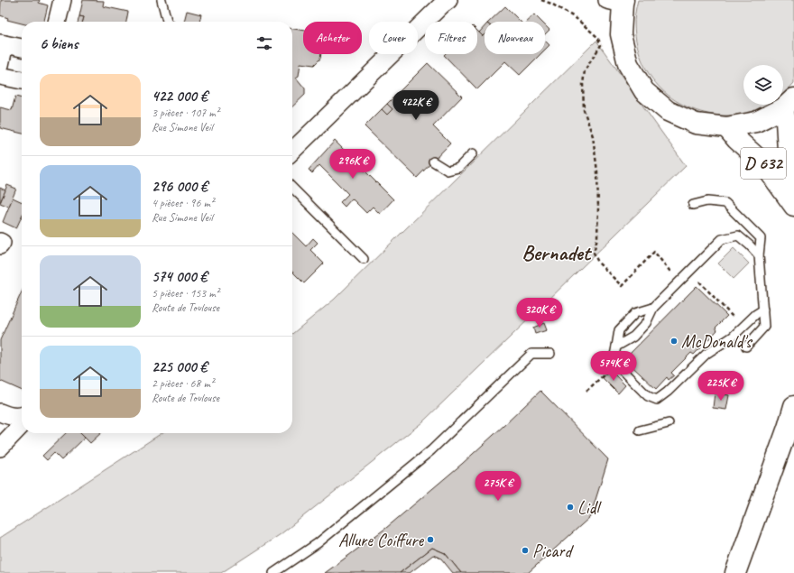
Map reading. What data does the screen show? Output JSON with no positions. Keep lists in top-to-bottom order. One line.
{"streets":{"main road":["D 632"]},"districts":["Bernadet"],"places":["McDonald's","Lidl","Allure Coiffure","Picard"],"page":{"chip":["Acheter","Louer","Filtres","Nouveau"],"heading":"6 biens","list":[{"name":"422 000 €","note":"3 pièces · 107 m² · Rue Simone Veil"},{"name":"296 000 €","note":"4 pièces · 96 m² · Rue Simone Veil"},{"name":"574 000 €","note":"5 pièces · 153 m² · Route de Toulouse"},{"name":"225 000 €","note":"2 pièces · 68 m² · Route de Toulouse"}],"price":["422K €","296K €","320K €","574K €","225K €","275K €"]}}
